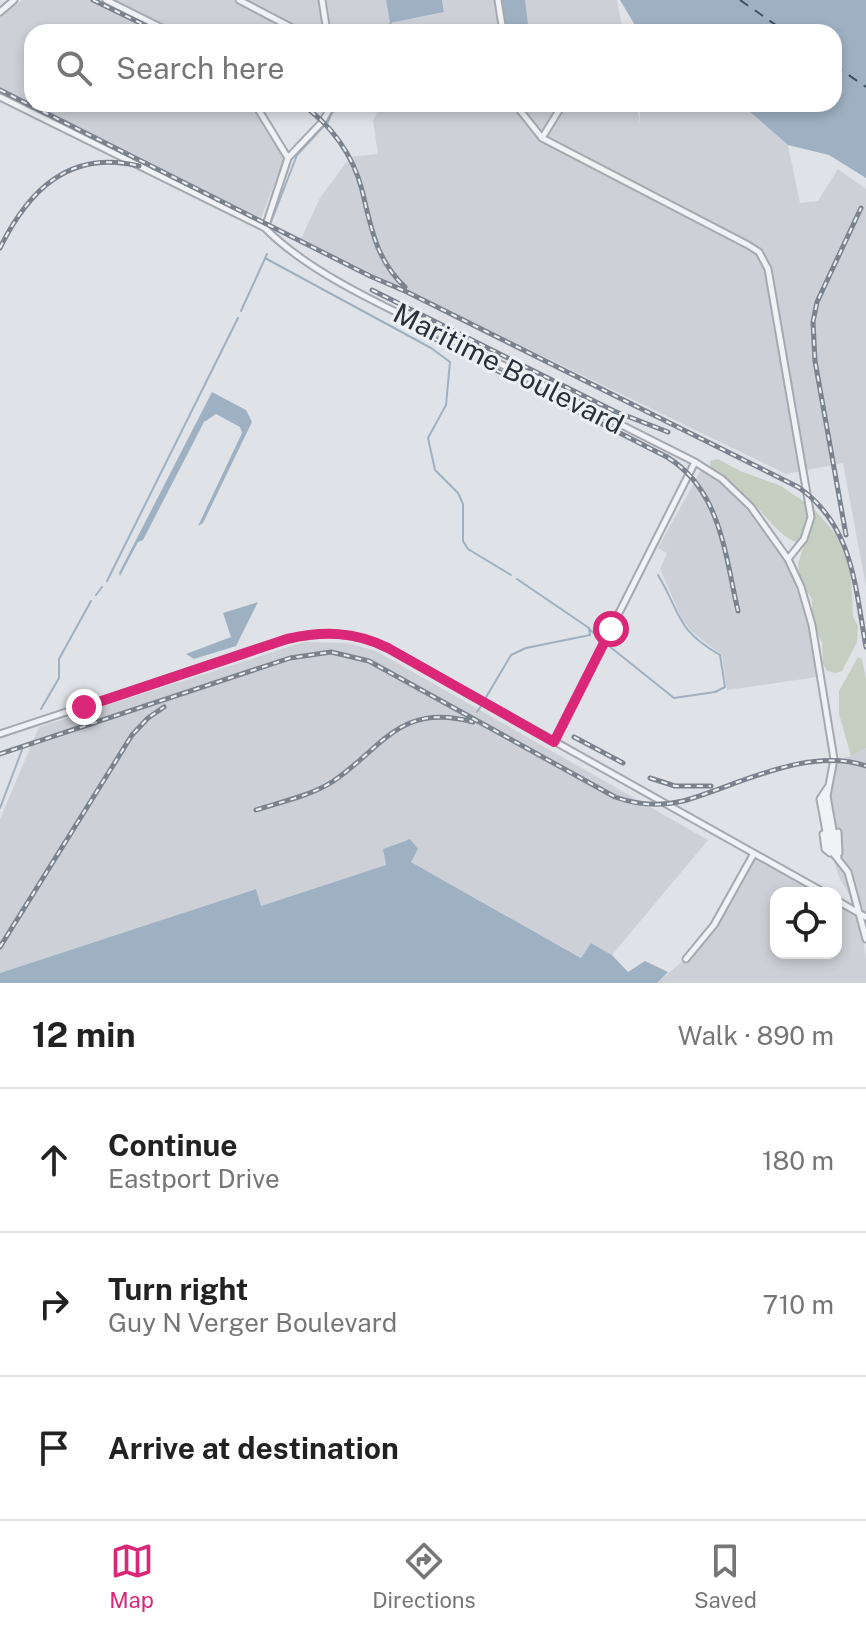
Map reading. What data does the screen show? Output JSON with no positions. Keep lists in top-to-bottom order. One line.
{"streets":{"street":["Maritime Boulevard"]},"page":{"search":"Search here","heading":["12 min","Walk · 890 m"],"list":[["Continue","Eastport Drive","180 m"],["Turn right","Guy N Verger Boulevard","710 m"],"Arrive at destination"],"nav":["Map","Directions","Saved"]}}
